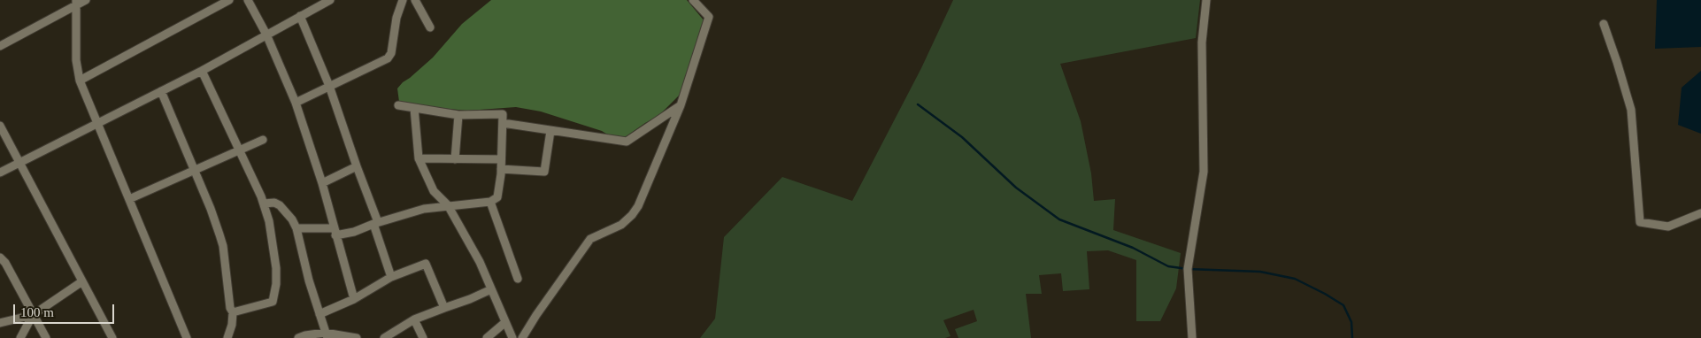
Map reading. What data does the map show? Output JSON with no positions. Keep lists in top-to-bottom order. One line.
{"scale_bar":"100 m"}
